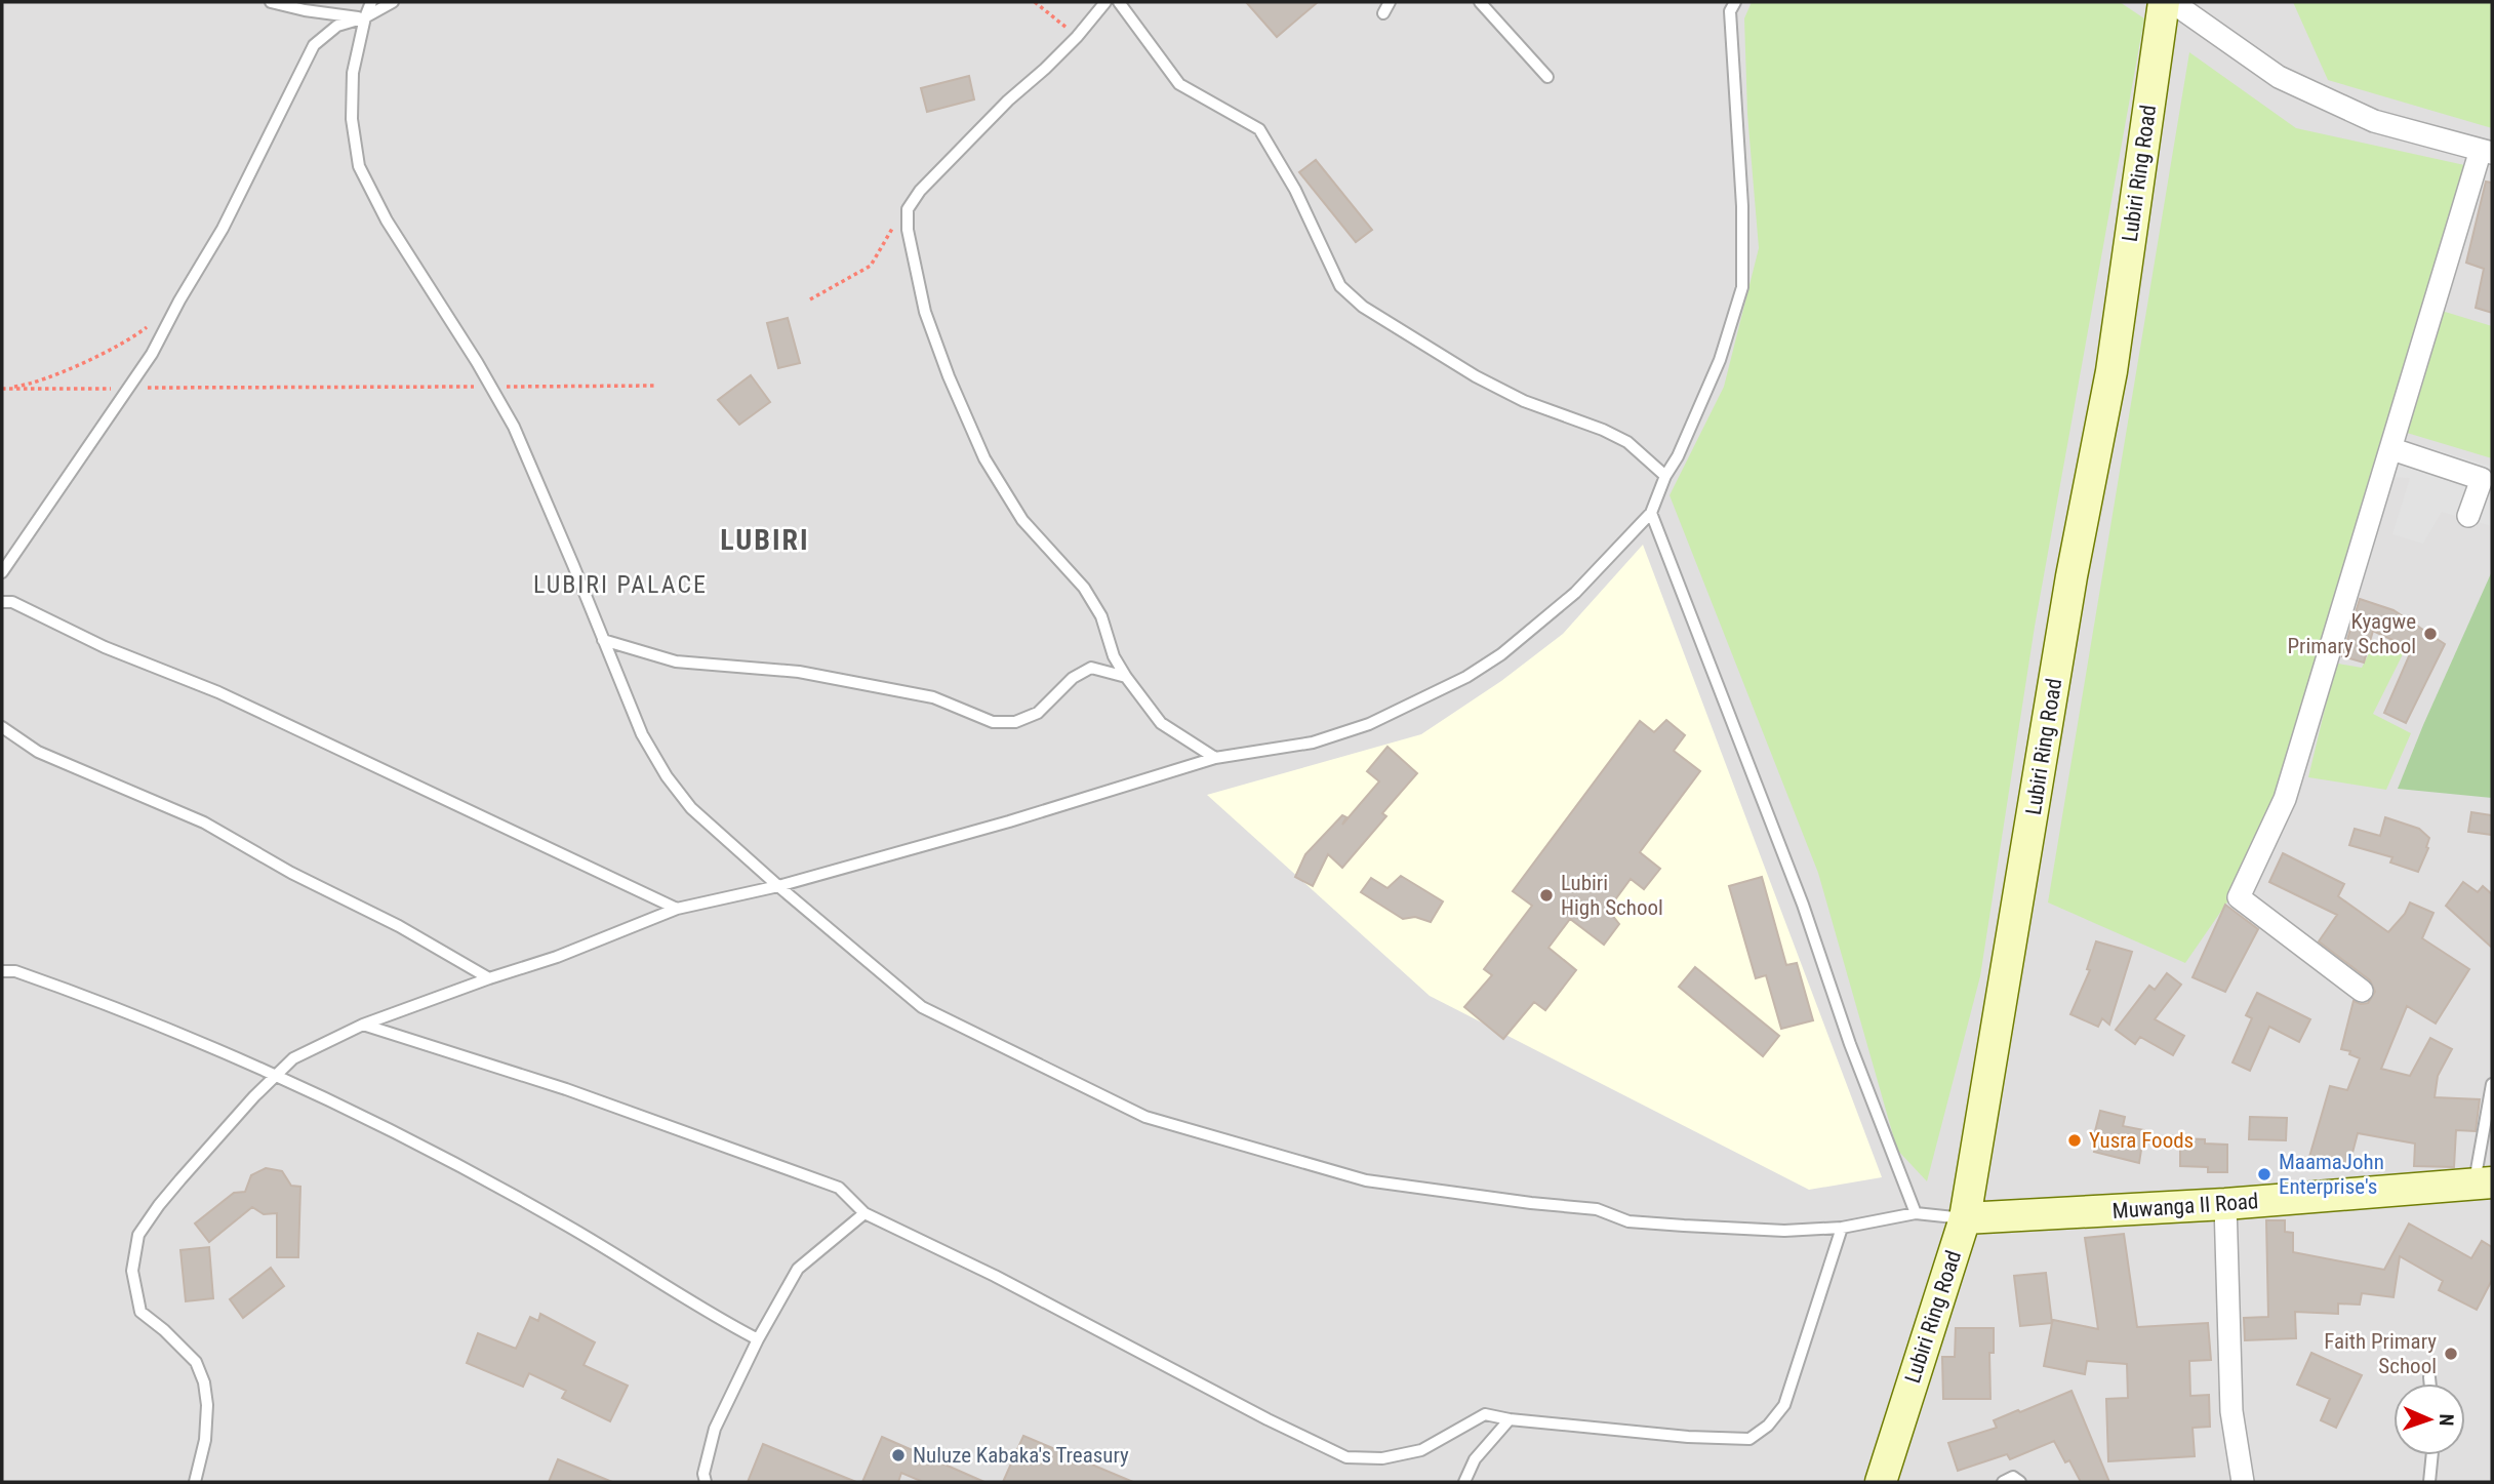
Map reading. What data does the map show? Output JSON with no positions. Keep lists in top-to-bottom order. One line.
{"streets":{"main road":["Lubiri Ring Road","Muwanga II Road"]},"crossings":[["Lubiri Ring Road","Muwanga II Road"]],"districts":["LUBIRI","LUBIRI PALACE"],"places":["Kyagwe Primary School","Lubiri High School","Yusra Foods","MaamaJohn Enterprise's","Faith Primary School","Nuluze Kabaka's Treasury"],"north":"right"}
